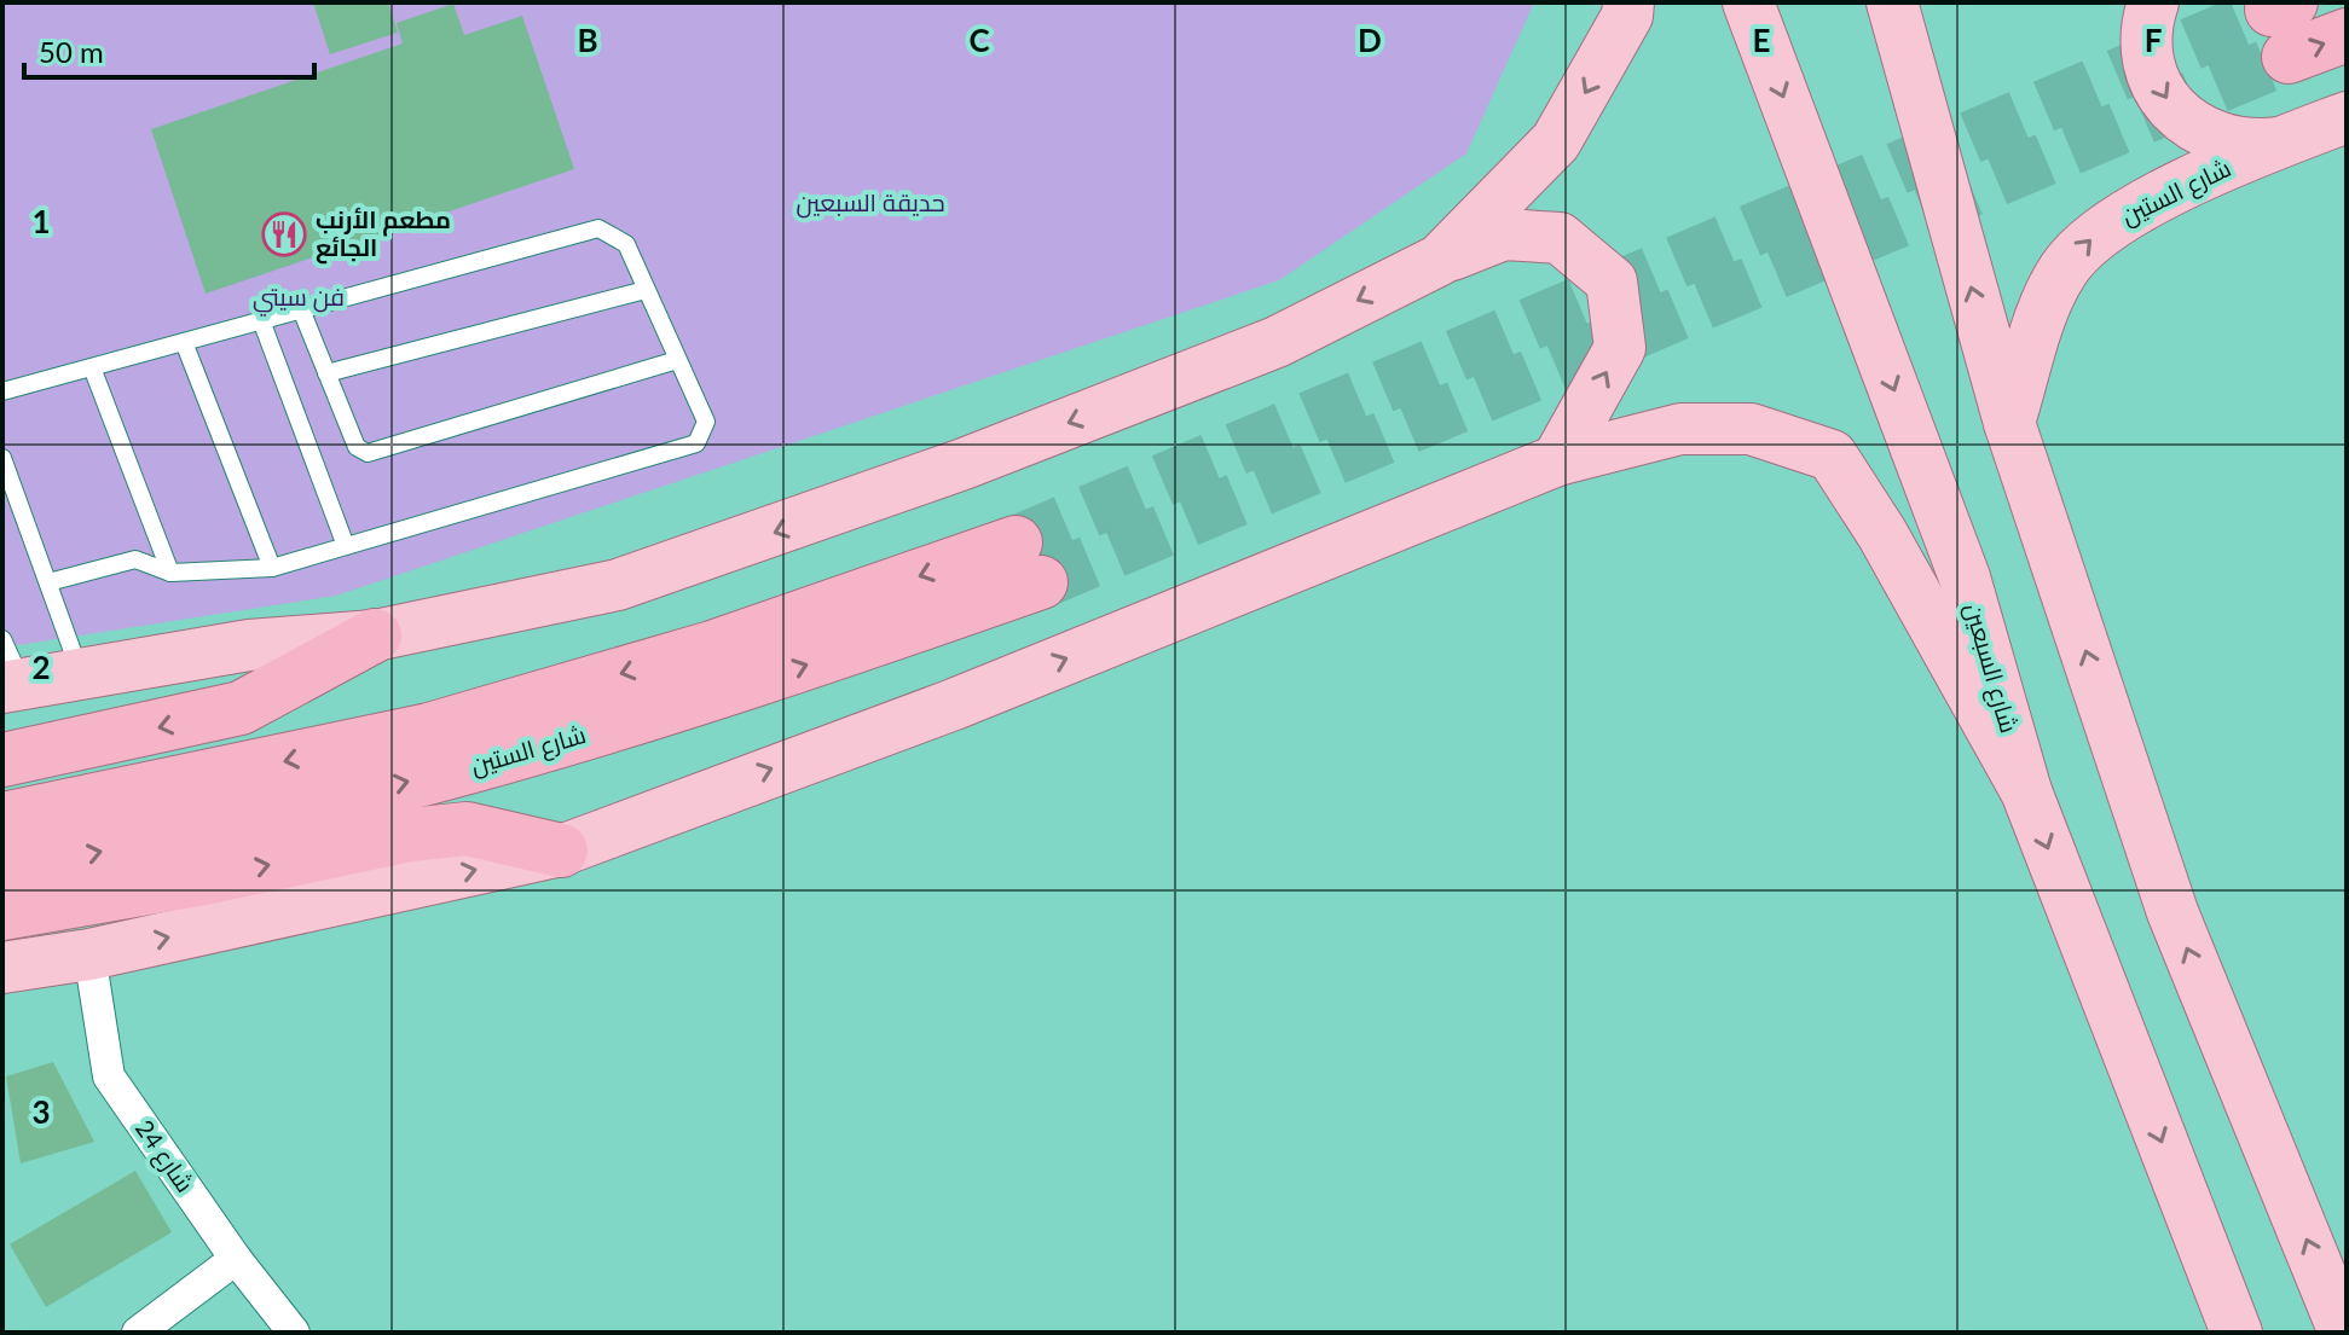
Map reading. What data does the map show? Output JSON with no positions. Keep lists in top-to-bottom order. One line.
{"streets":{"highway":["شارع الستين"],"main road":["شارع السبعين"],"street":["شارع 24"]},"parks":["حديقة السبعين","فن سيتي"],"places":{"restaurant":["مطعم الأرنب الجائع"]},"scale_bar":"50 m","grid":{"columns":["B","C","D","E","F"],"rows":["1","2","3"]}}
